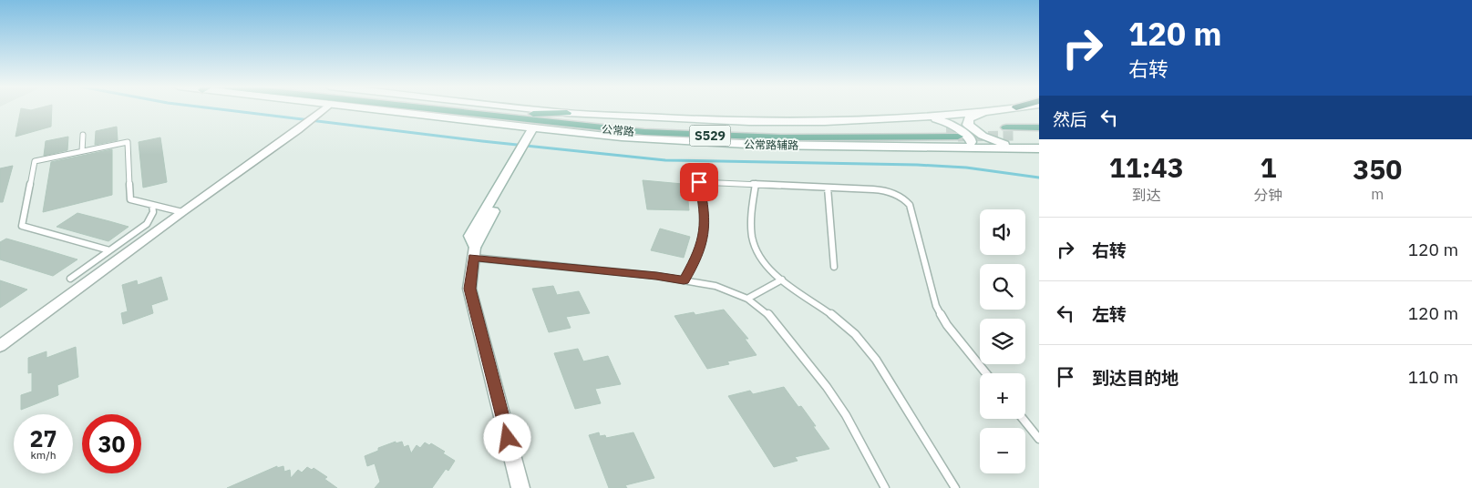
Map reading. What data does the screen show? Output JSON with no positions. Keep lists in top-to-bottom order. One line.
{"streets":{"main road":["公常路","S529","公常路辅路"]},"crossings":[["公常路","公常路辅路"]],"page":{"turn":["120 m","右转"],"then":"然后","eta":["11:43","到达","1","分钟","350","m"],"map_buttons":["+","−"],"list":[{"name":"右转","value":"120 m"},{"name":"左转","value":"120 m"},{"name":"到达目的地","value":"110 m"}],"speed":"27 km/h","limit":"30"}}
